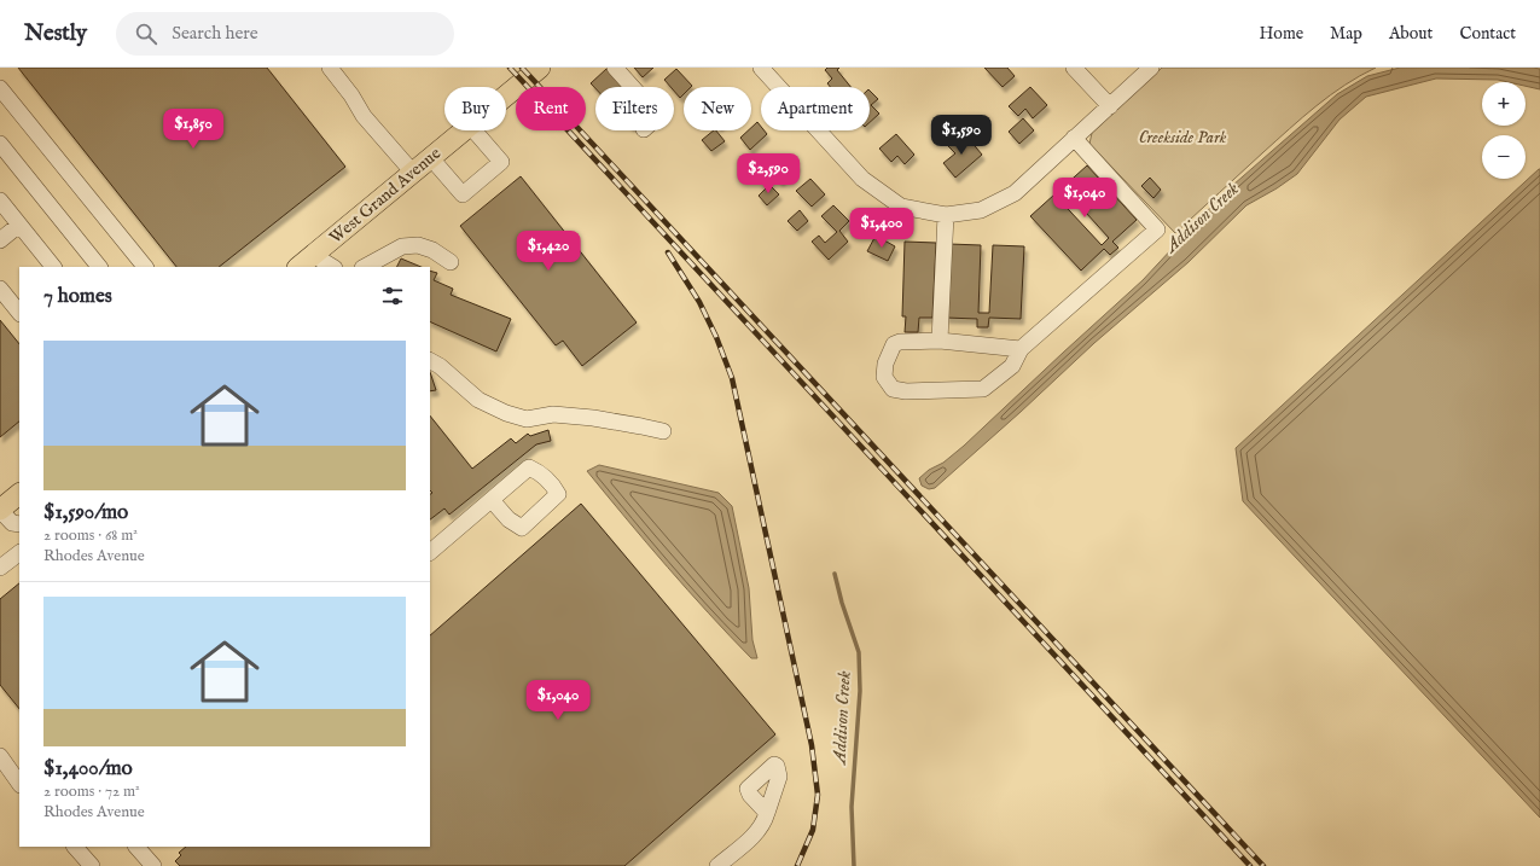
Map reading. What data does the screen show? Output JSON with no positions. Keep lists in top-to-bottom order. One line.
{"streets":{"main road":["West Grand Avenue"]},"water":["Addison Creek"],"parks":["Creekside Park"],"page":{"header":"Nestly","search":"Search here","nav":["Home","Map","About","Contact"],"map_buttons":["+","−"],"chip":["Buy","Rent","Filters","New","Apartment"],"price":["$1,850","$1,590","$2,590","$1,040","$1,400","$1,420","$1,040"],"heading":"7 homes","list":[{"name":"$1,590/mo","note":"2 rooms · 68 m² · Rhodes Avenue"},{"name":"$1,400/mo","note":"2 rooms · 72 m² · Rhodes Avenue"}]}}
